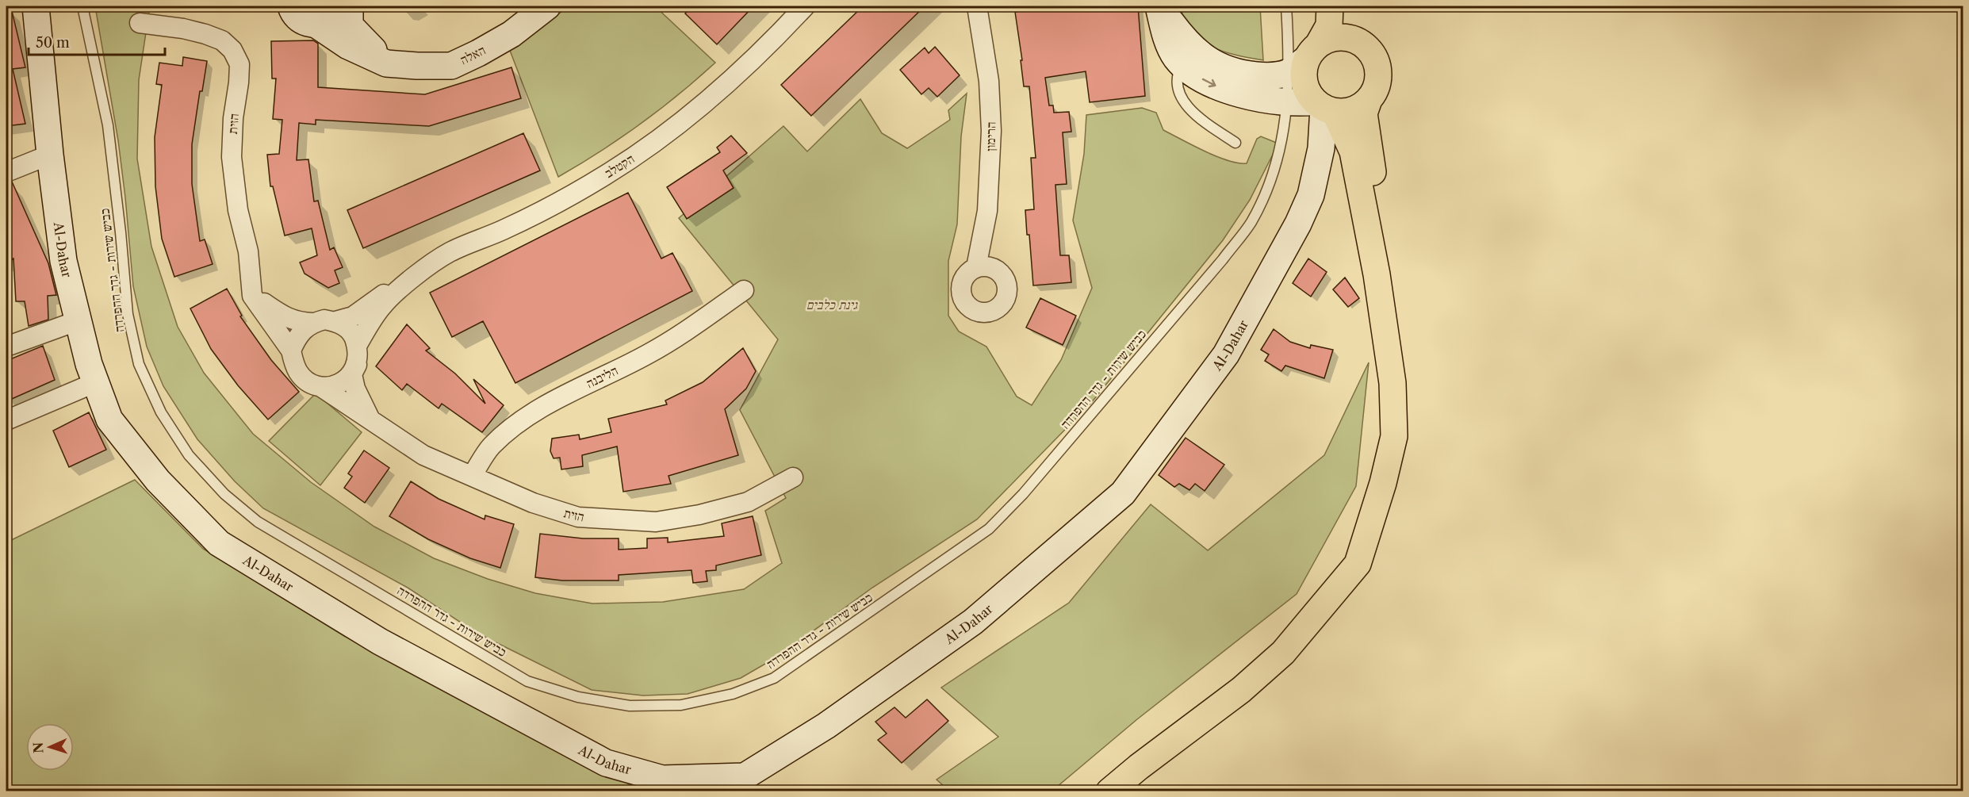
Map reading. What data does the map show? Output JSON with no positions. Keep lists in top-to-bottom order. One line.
{"streets":{"street":["האלה","הזית","הרימון","הקטלב","Al-Dahar","הליבנה"],"lane":["כביש שירות - גדר ההפרדה"]},"crossings":[["הזית","הקטלב"],["הזית","הליבנה"],["Al-Dahar","כביש שירות - גדר ההפרדה"]],"parks":["גינת כלבים"],"scale_bar":"50 m","north":"left"}
